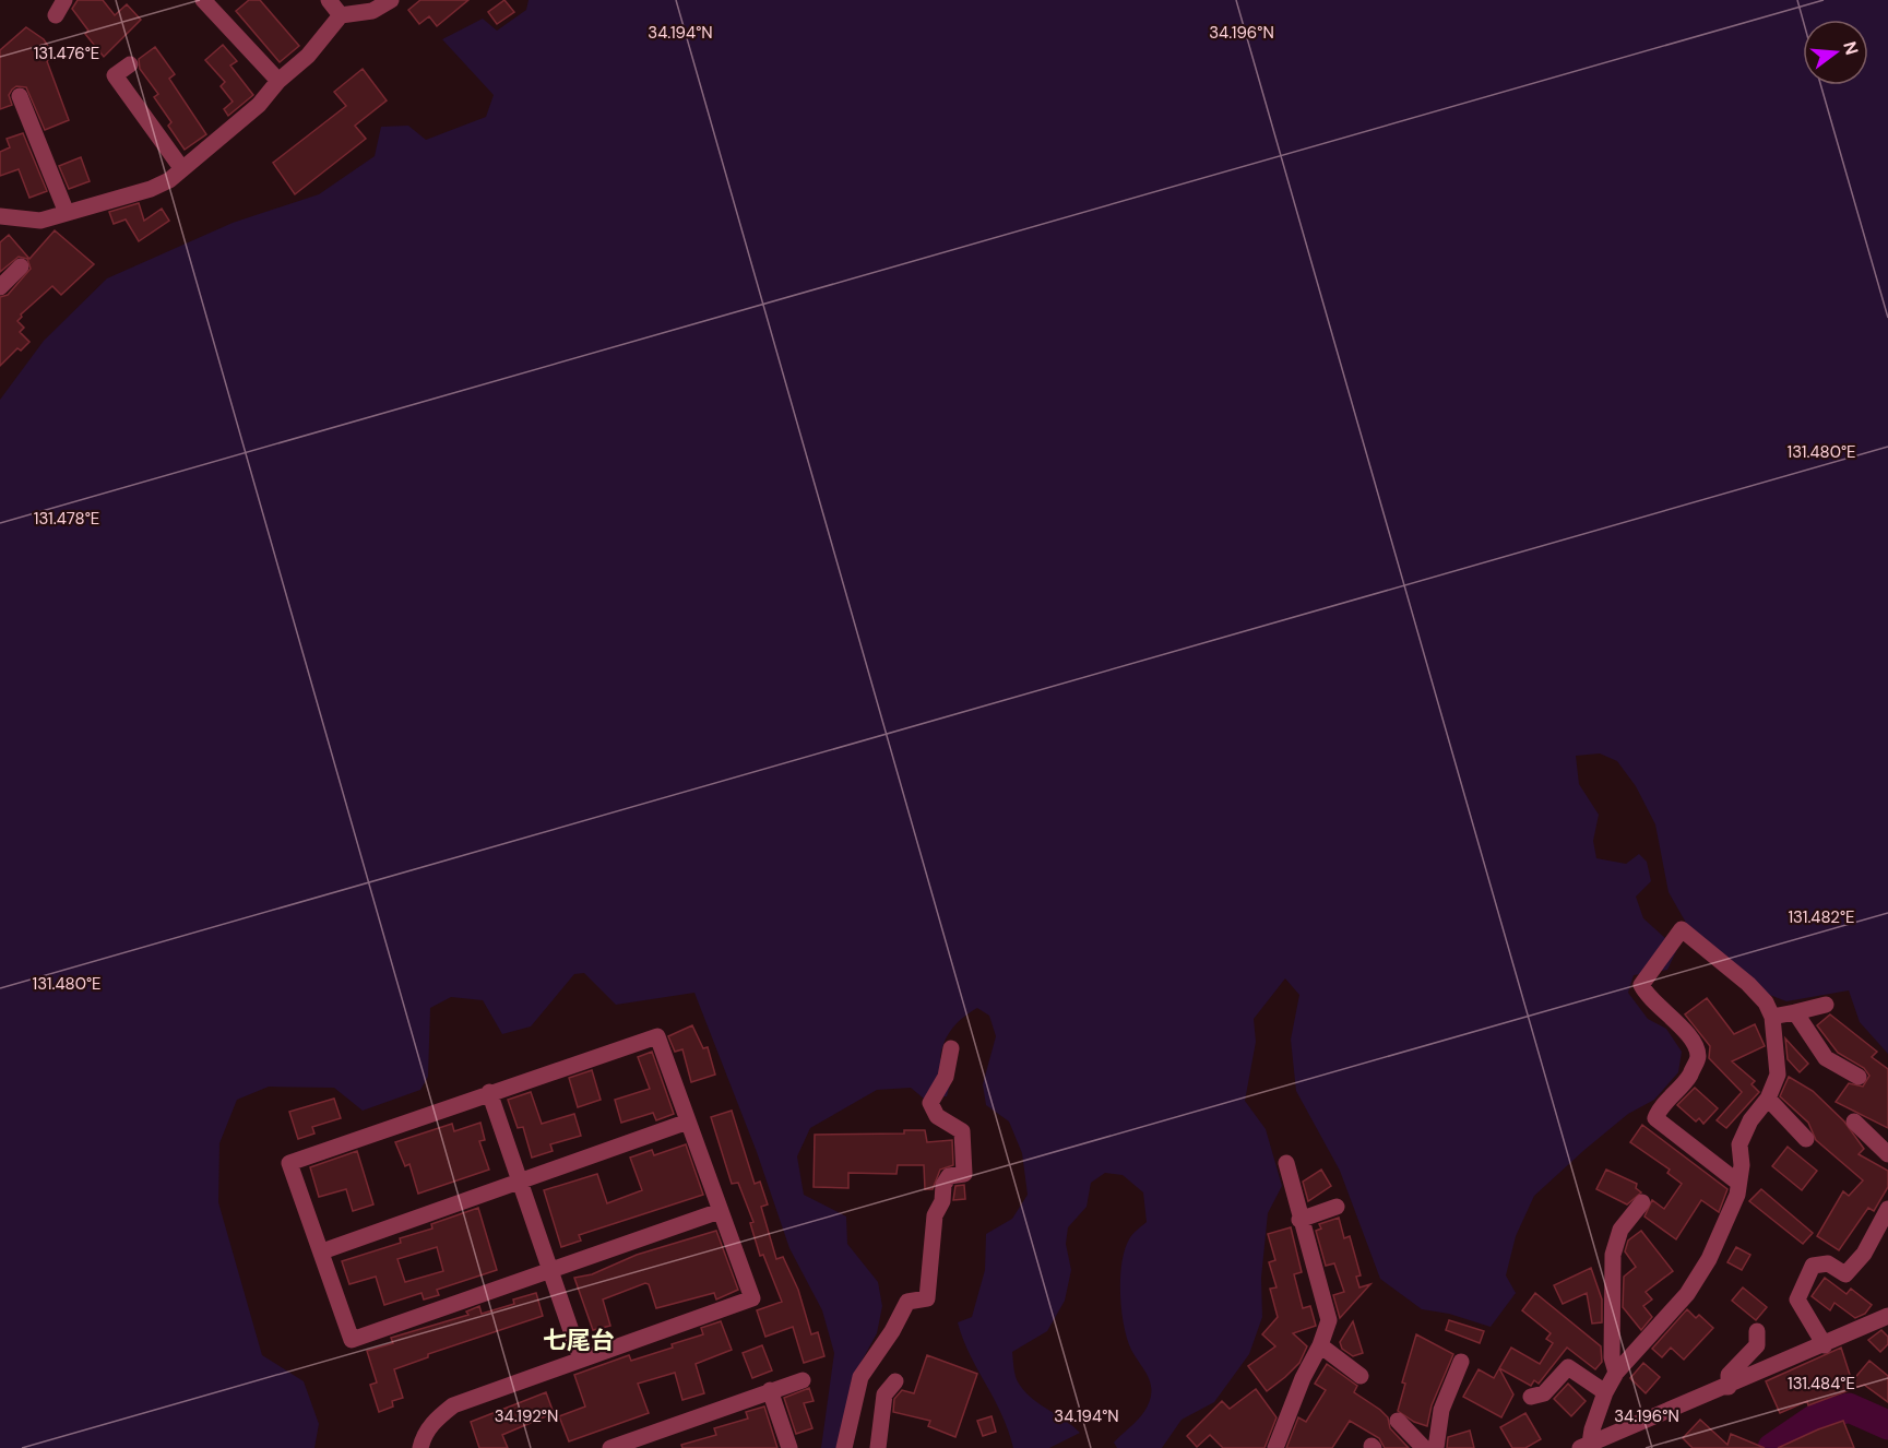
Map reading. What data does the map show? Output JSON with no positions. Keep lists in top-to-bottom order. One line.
{"districts":["七尾台"],"north":"right","coordinates":["34.194°N","34.196°N","131.476°E","131.480°E","131.478°E","131.482°E","131.484°E","34.192°N"]}
